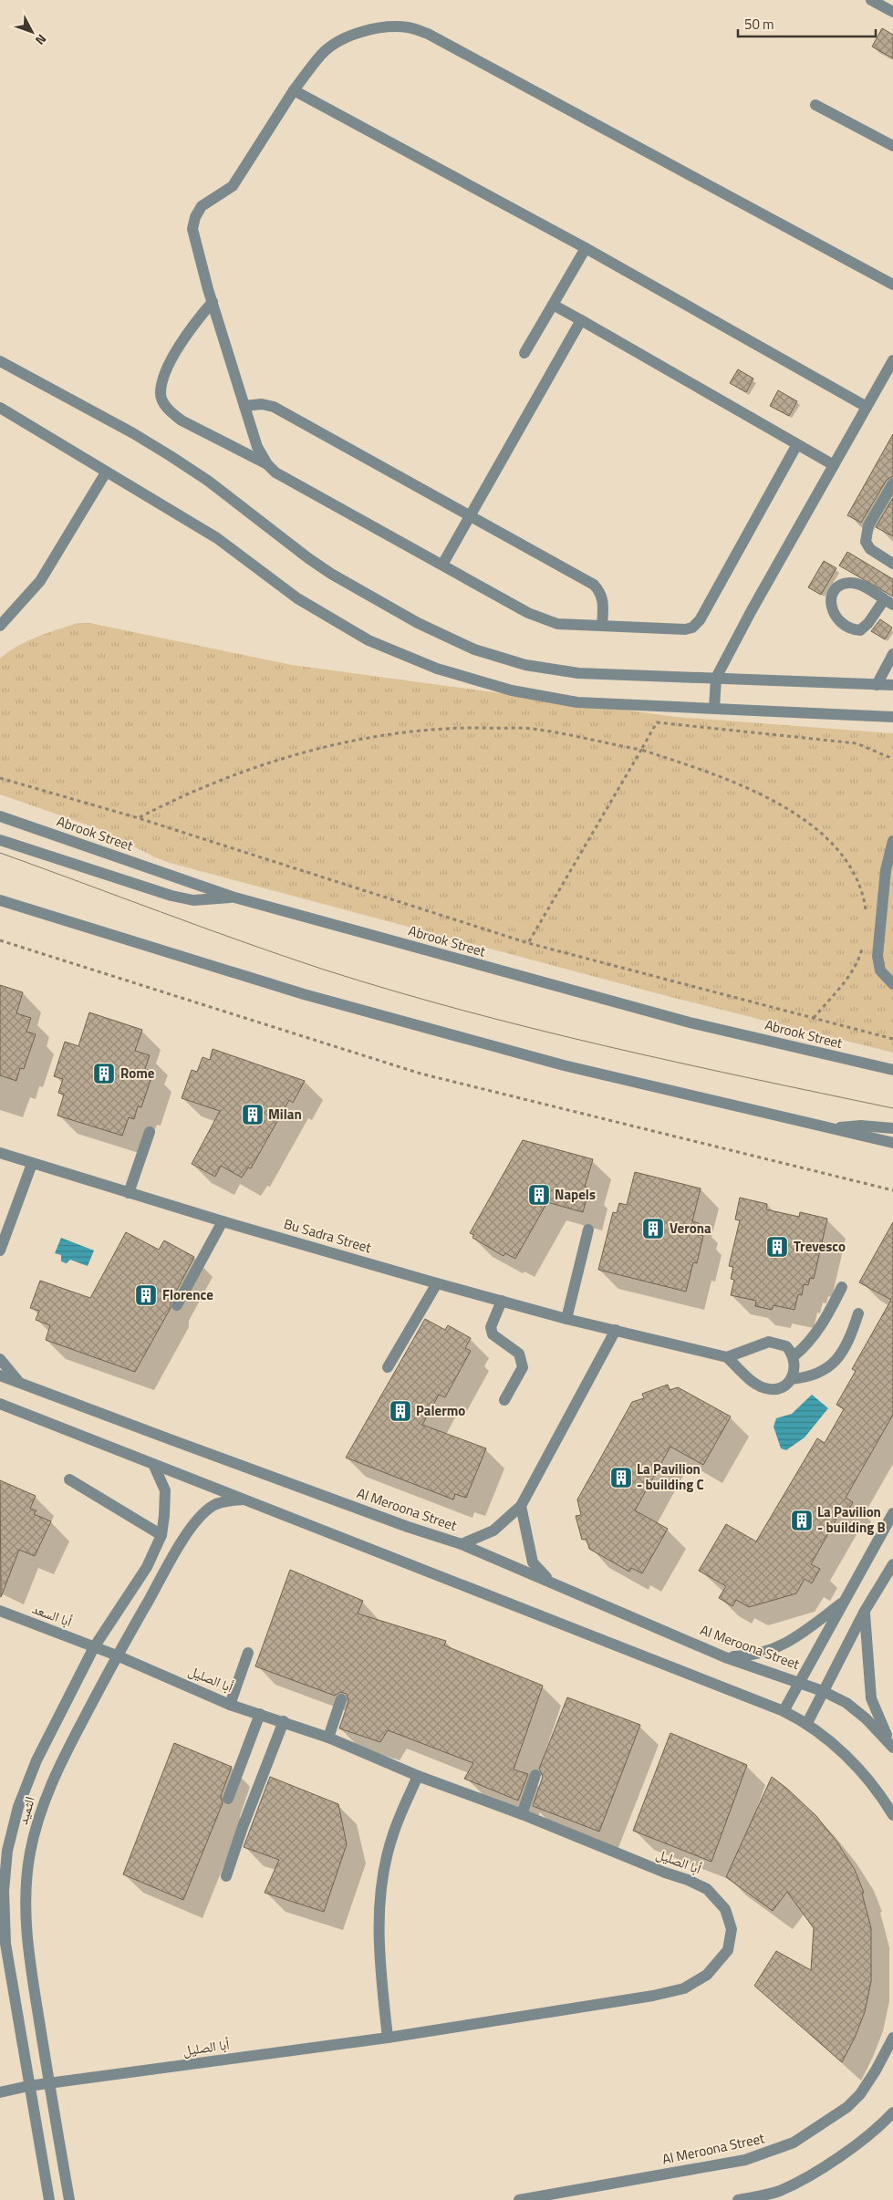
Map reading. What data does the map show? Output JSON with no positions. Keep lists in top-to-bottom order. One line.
{"streets":{"street":["Abrook Street","Bu Sadra Street","Al Meroona Street","أبا السعد","أبا الصليل","الثميد"]},"crossings":[["أبا السعد","أبا الصليل"],["أبا السعد","الثميد"],["أبا الصليل","الثميد"]],"places":{"building":["Rome","Milan","Napels","Verona","Trevesco","Florence","Palermo","La Pavilion - building C","La Pavilion - building B"]},"scale_bar":"50 m","north":"bottom right"}
